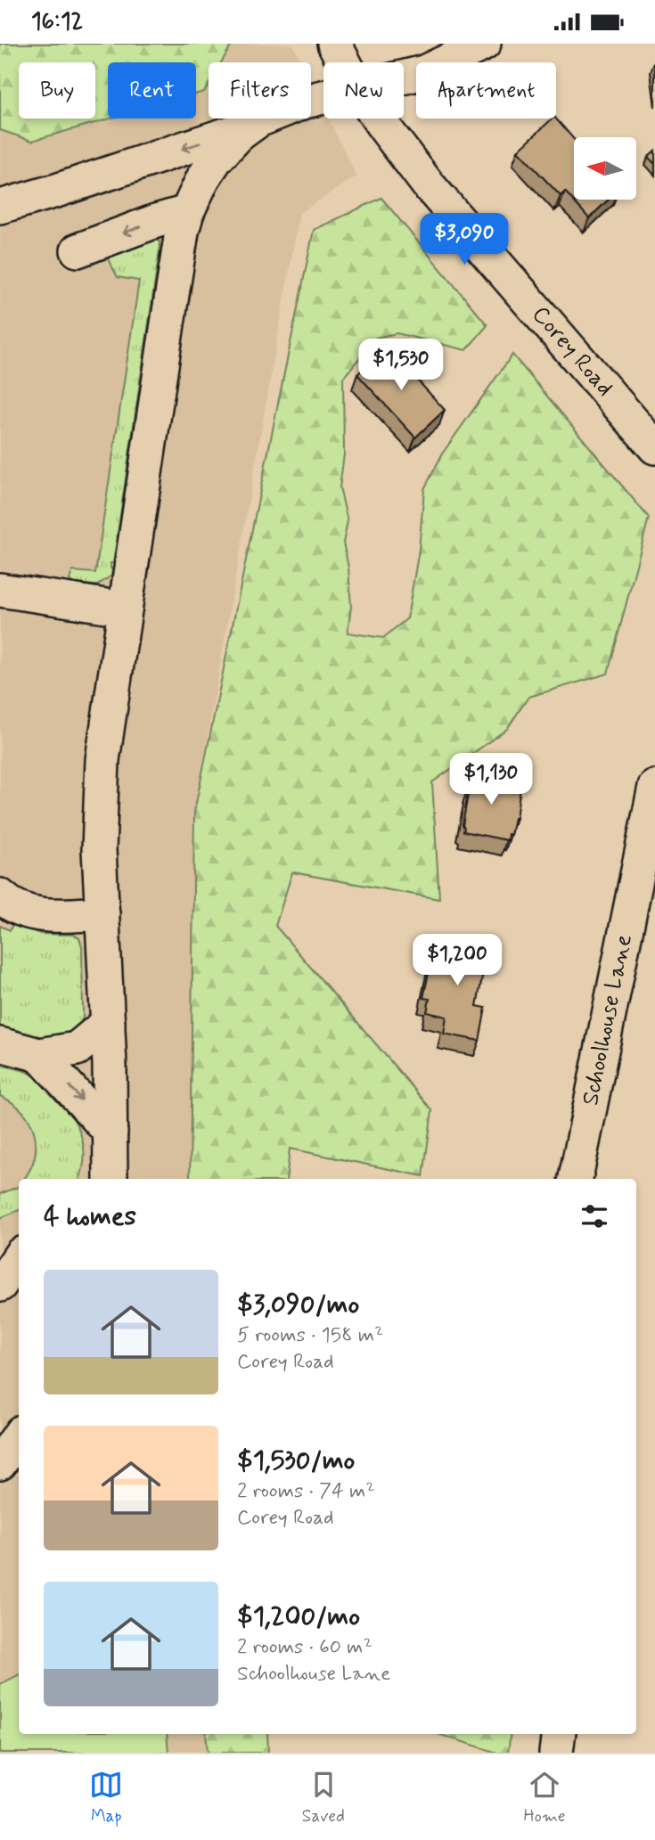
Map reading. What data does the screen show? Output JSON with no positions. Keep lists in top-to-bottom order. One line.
{"streets":{"street":["Corey Road","Schoolhouse Lane"]},"north":"left","page":{"status":"16:12","chip":["Buy","Rent","Filters","New","Apartment"],"price":["$3,090","$1,530","$1,130","$1,200"],"heading":"4 homes","list":[{"name":"$3,090/mo","note":"5 rooms · 158 m² · Corey Road"},{"name":"$1,530/mo","note":"2 rooms · 74 m² · Corey Road"},{"name":"$1,200/mo","note":"2 rooms · 60 m² · Schoolhouse Lane"}],"tabs":["Map","Saved","Home"]}}
